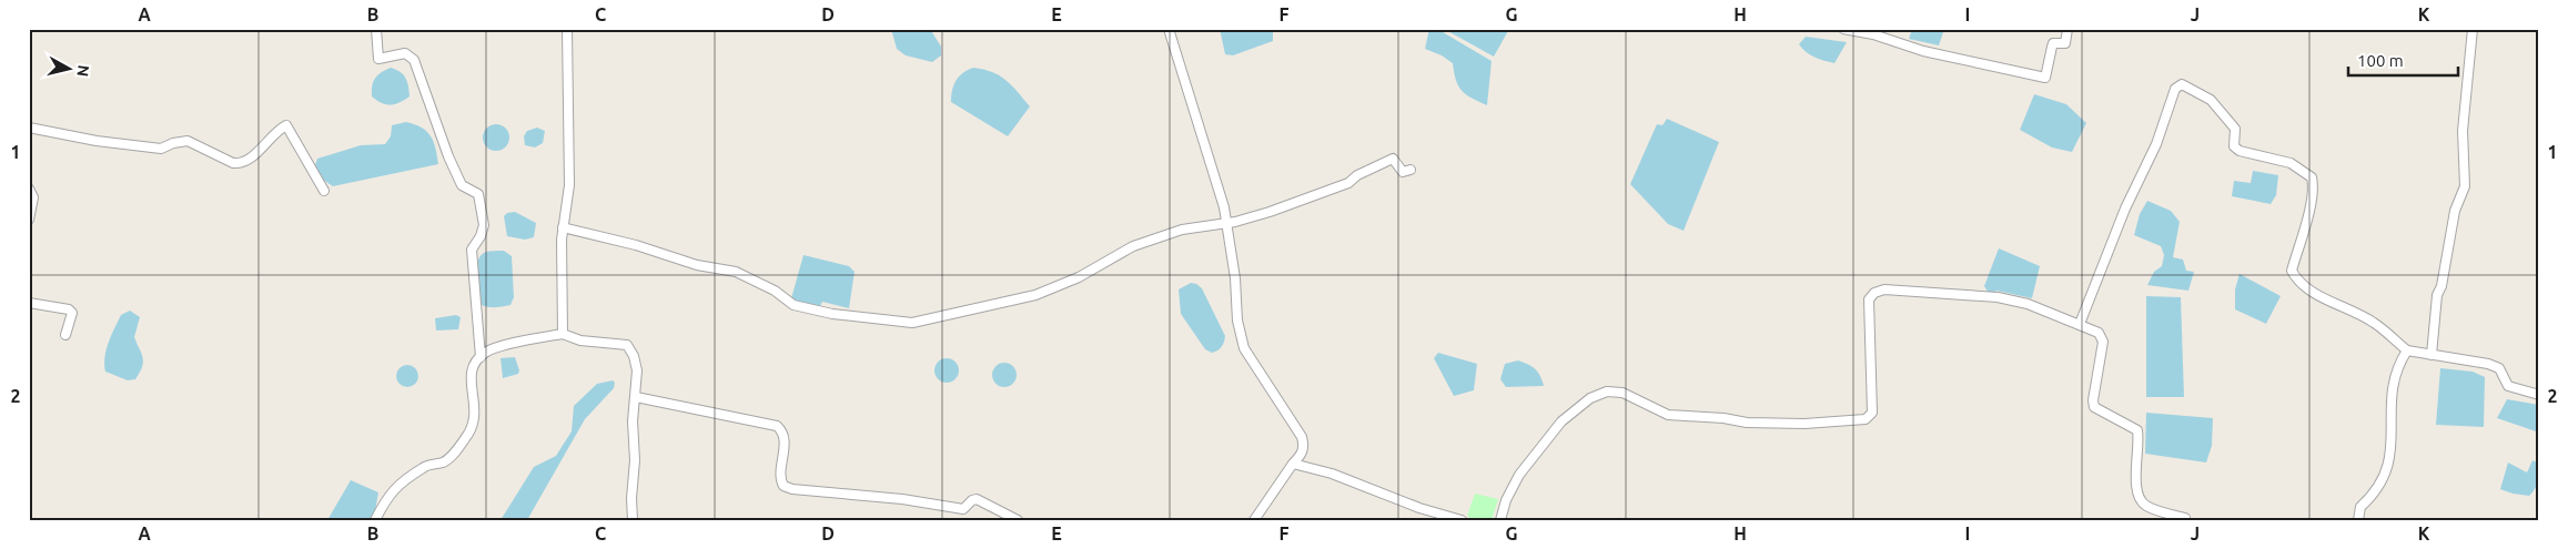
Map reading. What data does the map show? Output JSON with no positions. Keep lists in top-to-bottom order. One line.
{"scale_bar":"100 m","north":"right","grid":{"columns":["A","B","C","D","E","F","G","H","I","J","K"],"rows":["1","2"]}}
